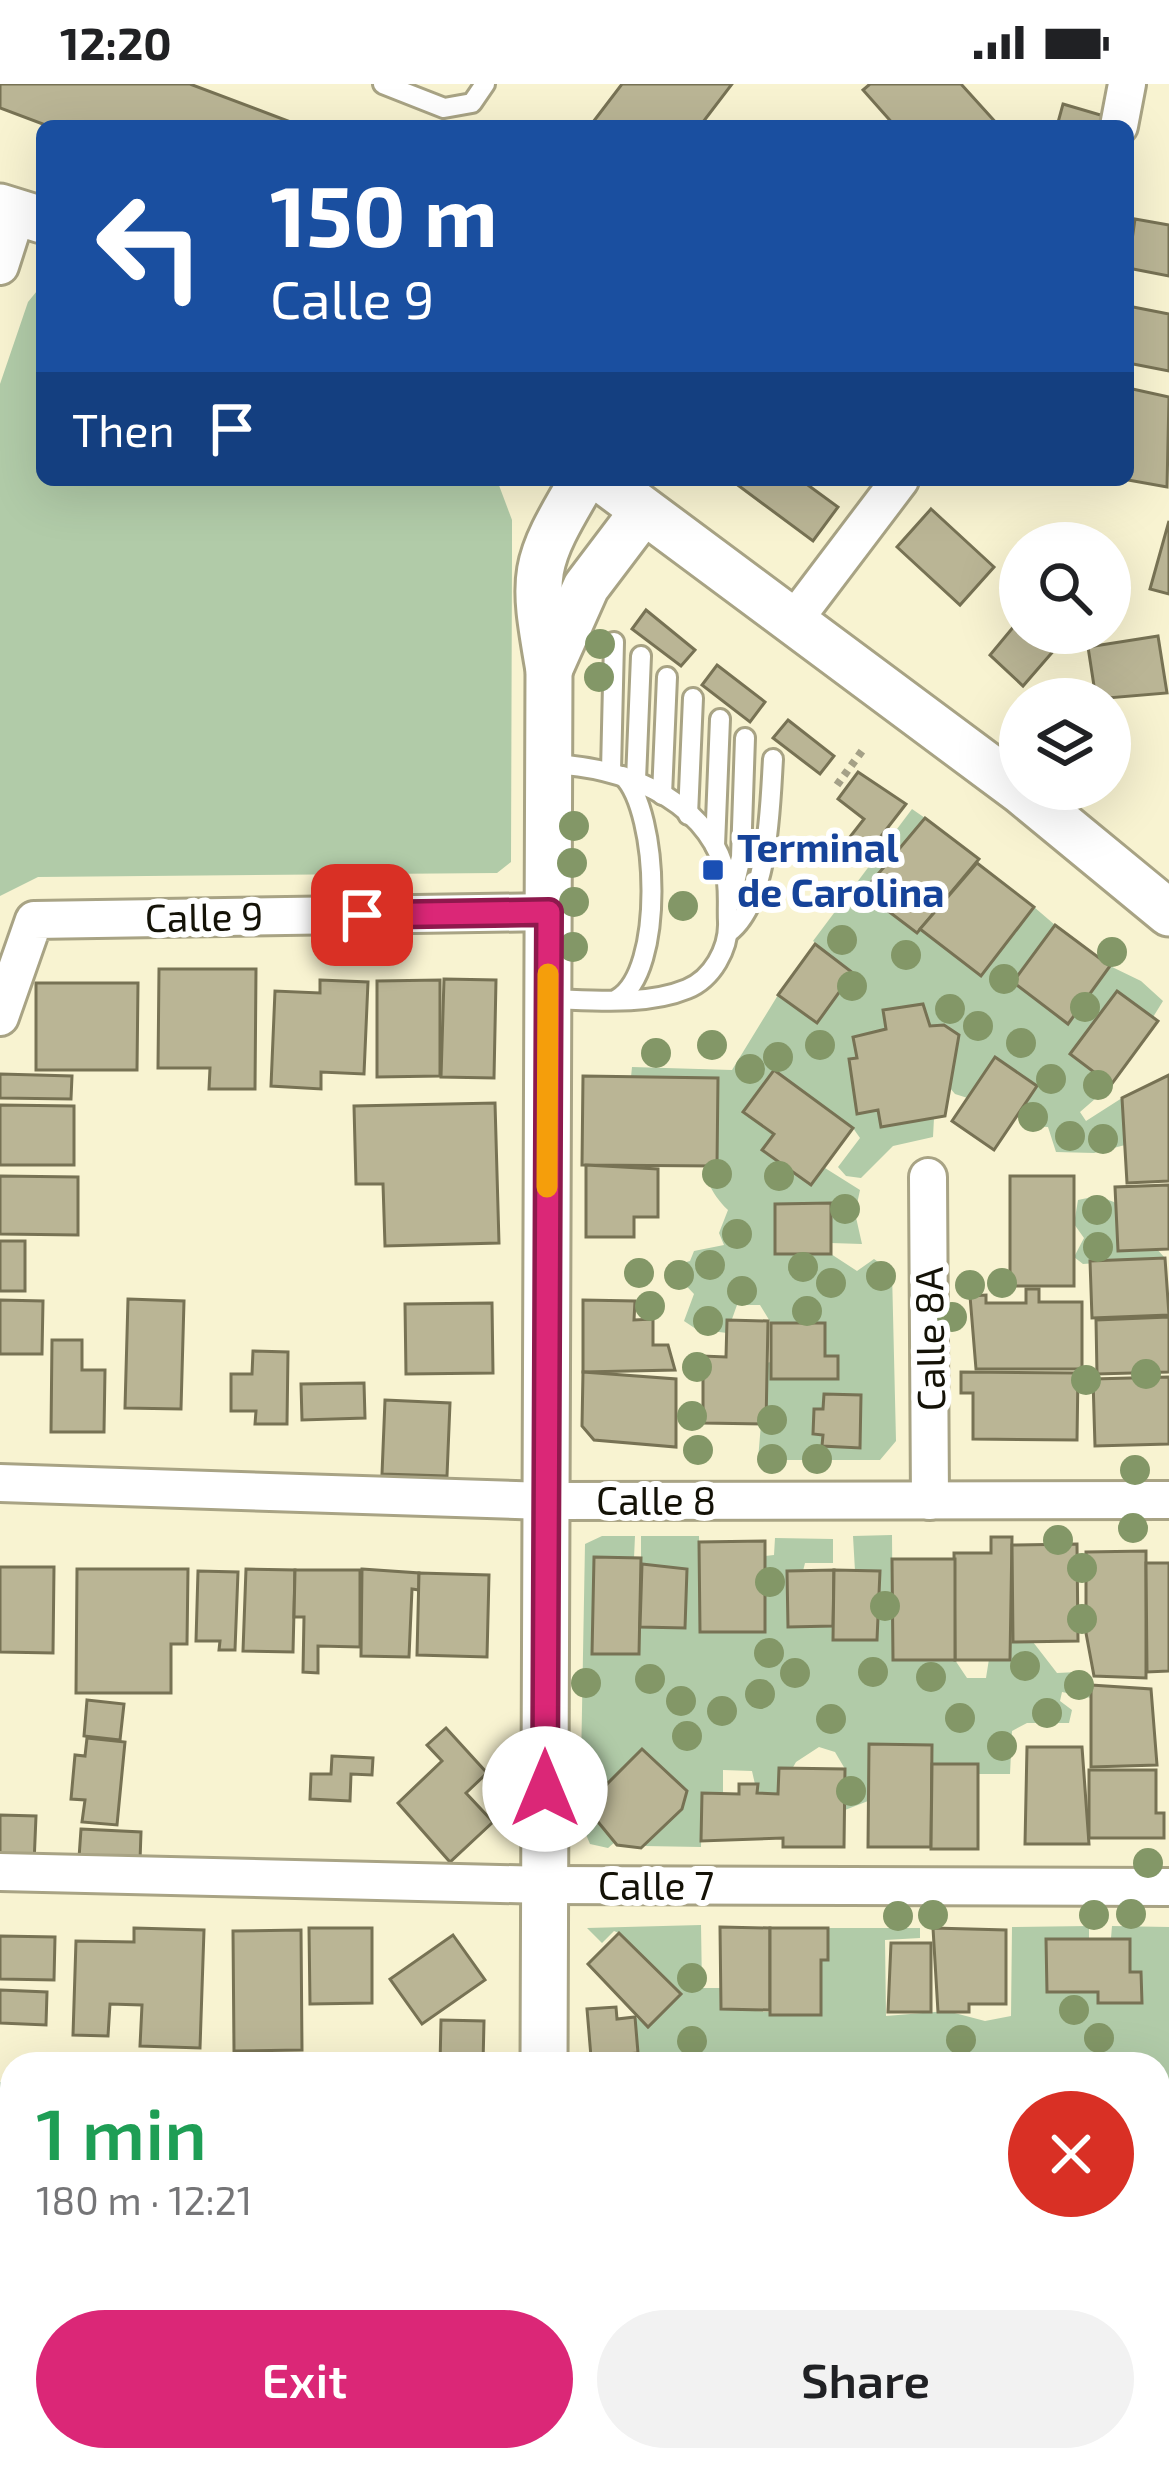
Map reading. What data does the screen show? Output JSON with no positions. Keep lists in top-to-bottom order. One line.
{"streets":{"street":["Calle 9","Calle 8A","Calle 8","Calle 7"]},"crossings":[["Calle 8A","Calle 8"]],"places":{"transit":["Terminal de Carolina"]},"page":{"status":"12:20","turn":["150 m","Calle 9"],"then":"Then","heading":["1 min","180 m · 12:21"],"buttons":["Exit","Share"]}}
